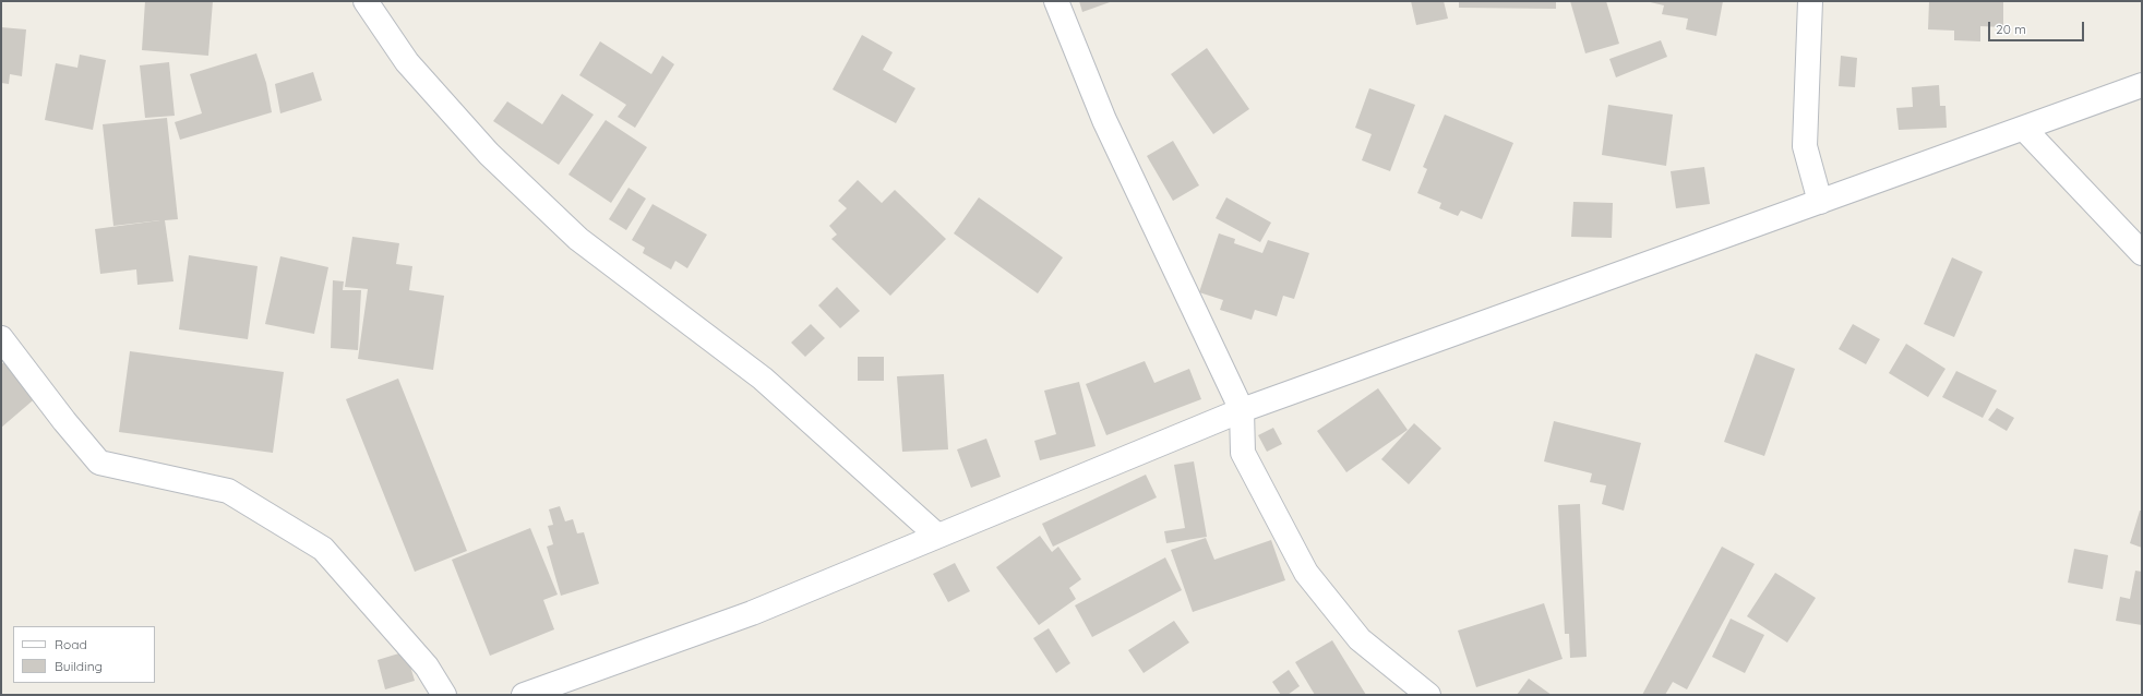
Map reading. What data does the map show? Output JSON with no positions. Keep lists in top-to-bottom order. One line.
{"legend":["Road","Building"],"scale_bar":"20 m"}
